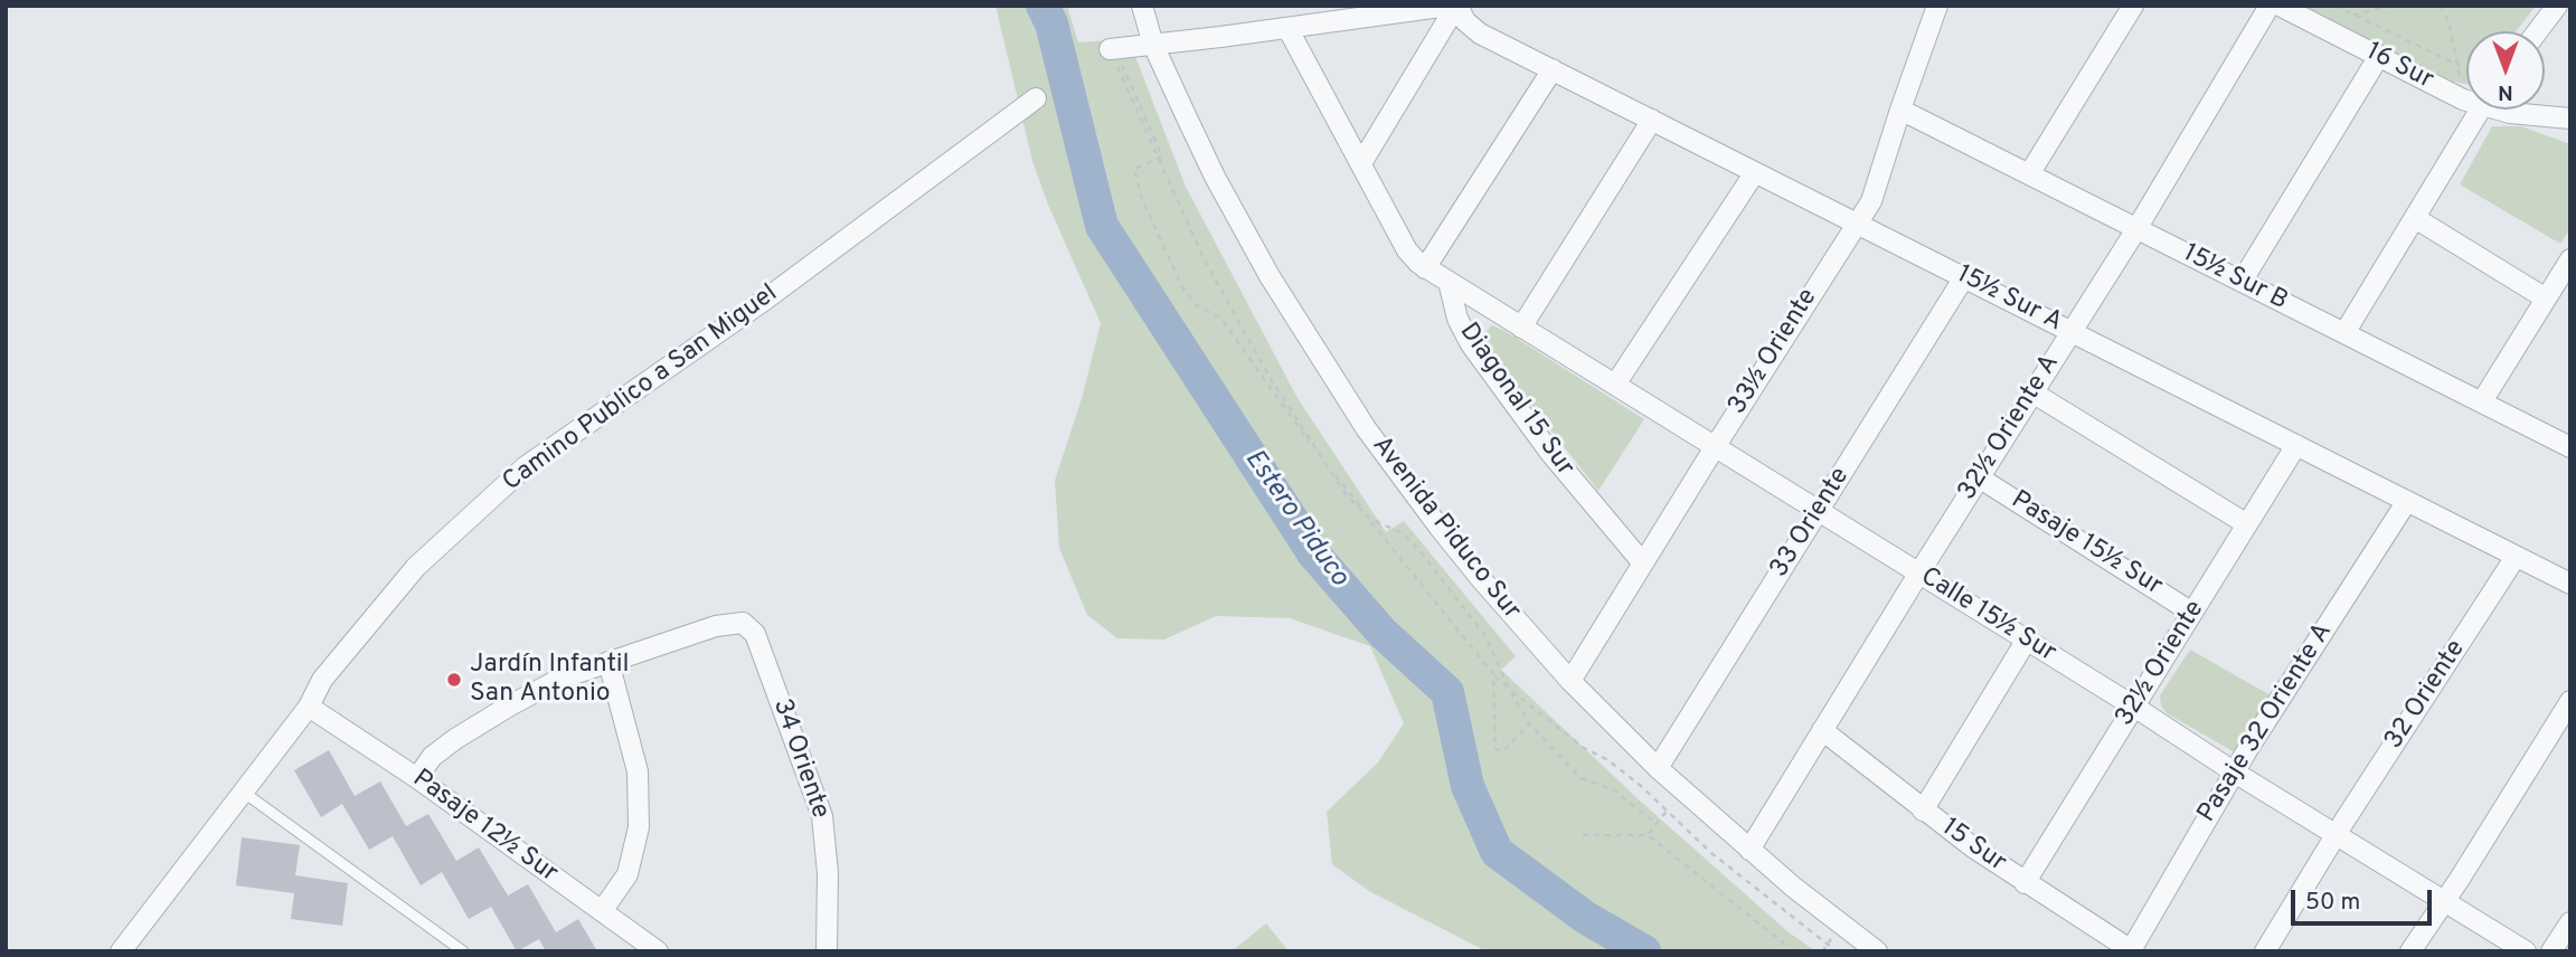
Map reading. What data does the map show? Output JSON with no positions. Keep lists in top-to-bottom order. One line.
{"streets":{"street":["16 Sur","15½ Sur B","15½ Sur A","33½ Oriente","Camino Publico a San Miguel","Diagonal 15 Sur","32½ Oriente A","33 Oriente","Avenida Piduco Sur","Pasaje 15½ Sur","Calle 15½ Sur","32½ Oriente","32 Oriente","Pasaje 32 Oriente A","34 Oriente","Pasaje 12½ Sur","15 Sur"]},"crossings":[["15½ Sur B","33½ Oriente"],["15½ Sur B","32½ Oriente A"],["15½ Sur A","33½ Oriente"],["15½ Sur A","32½ Oriente A"],["15½ Sur A","33 Oriente"],["15½ Sur A","32½ Oriente"],["15½ Sur A","32 Oriente"],["15½ Sur A","Pasaje 32 Oriente A"],["33½ Oriente","Diagonal 15 Sur"],["33½ Oriente","Avenida Piduco Sur"],["33½ Oriente","Calle 15½ Sur"],["Camino Publico a San Miguel","Pasaje 12½ Sur"],["Diagonal 15 Sur","Calle 15½ Sur"],["32½ Oriente A","Avenida Piduco Sur"],["32½ Oriente A","Pasaje 15½ Sur"],["32½ Oriente A","Calle 15½ Sur"],["32½ Oriente A","15 Sur"],["33 Oriente","Avenida Piduco Sur"],["33 Oriente","Calle 15½ Sur"],["Pasaje 15½ Sur","32½ Oriente"],["Calle 15½ Sur","32½ Oriente"],["Calle 15½ Sur","32 Oriente"],["Calle 15½ Sur","Pasaje 32 Oriente A"],["32½ Oriente","15 Sur"],["Pasaje 32 Oriente A","15 Sur"]],"water":["Estero Piduco"],"places":["Jardín Infantil San Antonio"],"scale_bar":"50 m","north":"bottom"}
